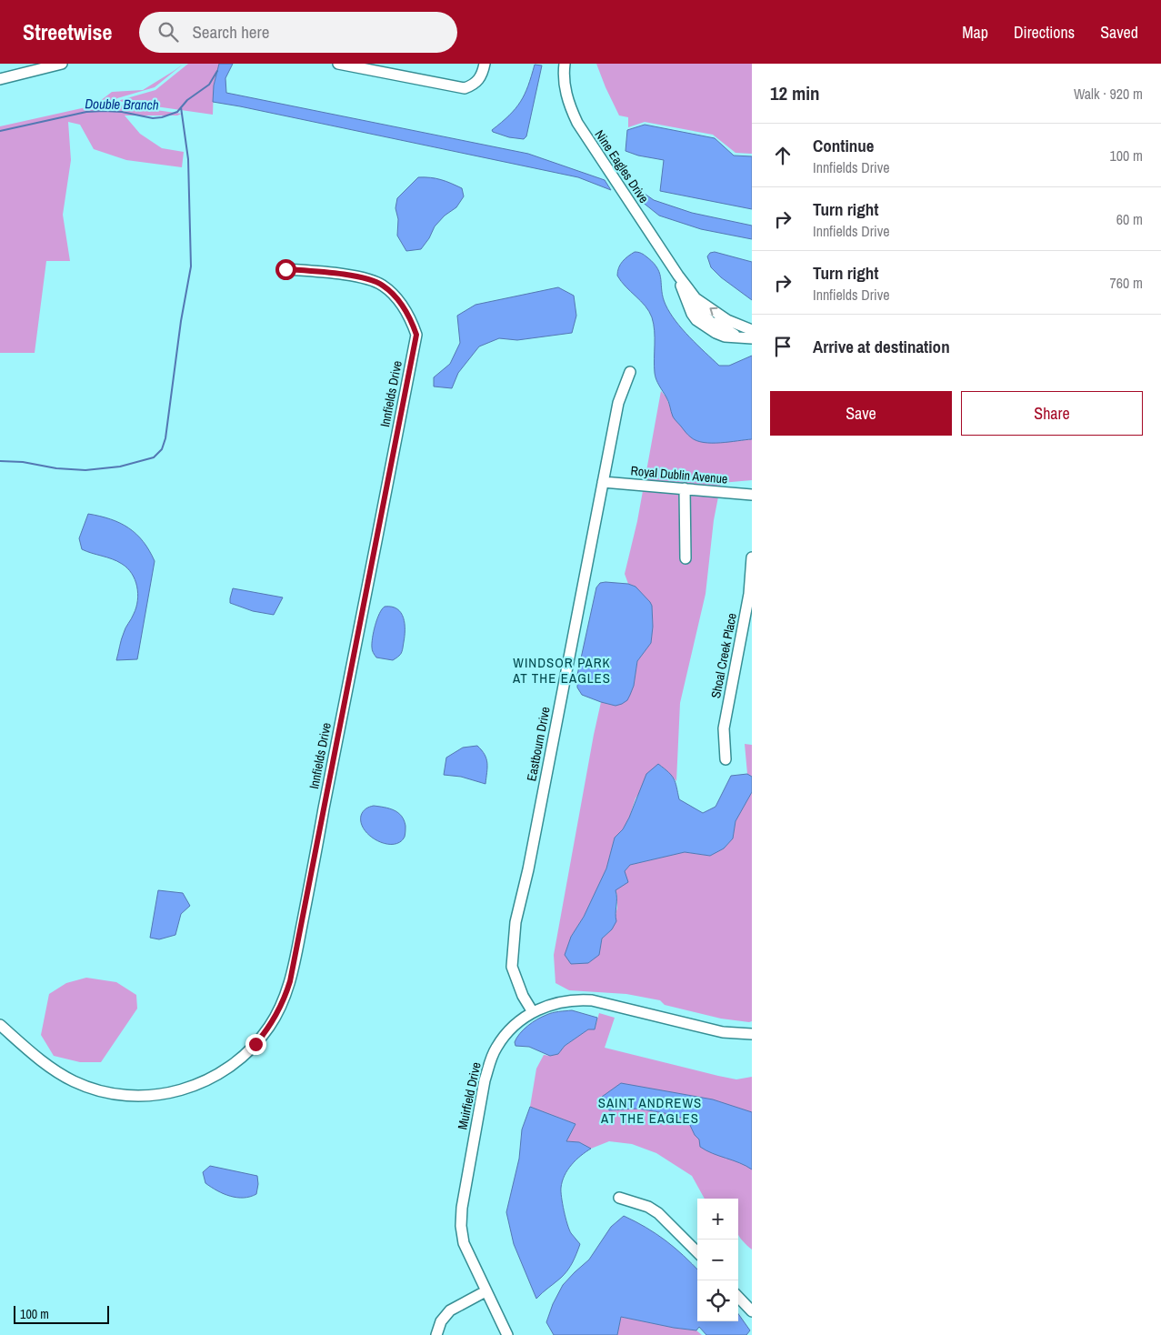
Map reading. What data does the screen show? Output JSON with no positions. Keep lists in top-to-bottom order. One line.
{"streets":{"street":["Nine Eagles Drive","Innfields Drive","Royal Dublin Avenue","Shoal Creek Place","Eastbourn Drive","Muirfield Drive"]},"crossings":[["Royal Dublin Avenue","Eastbourn Drive"],["Eastbourn Drive","Muirfield Drive"]],"districts":["WINDSOR PARK AT THE EAGLES","SAINT ANDREWS AT THE EAGLES"],"water":["Double Branch"],"scale_bar":"100 m","page":{"header":"Streetwise","search":"Search here","nav":["Map","Directions","Saved"],"heading":["12 min","Walk · 920 m"],"list":[["Continue","Innfields Drive","100 m"],["Turn right","Innfields Drive","60 m"],["Turn right","Innfields Drive","760 m"],"Arrive at destination"],"buttons":["Save","Share"],"map_buttons":["+","−"],"scale":"100 m"}}
